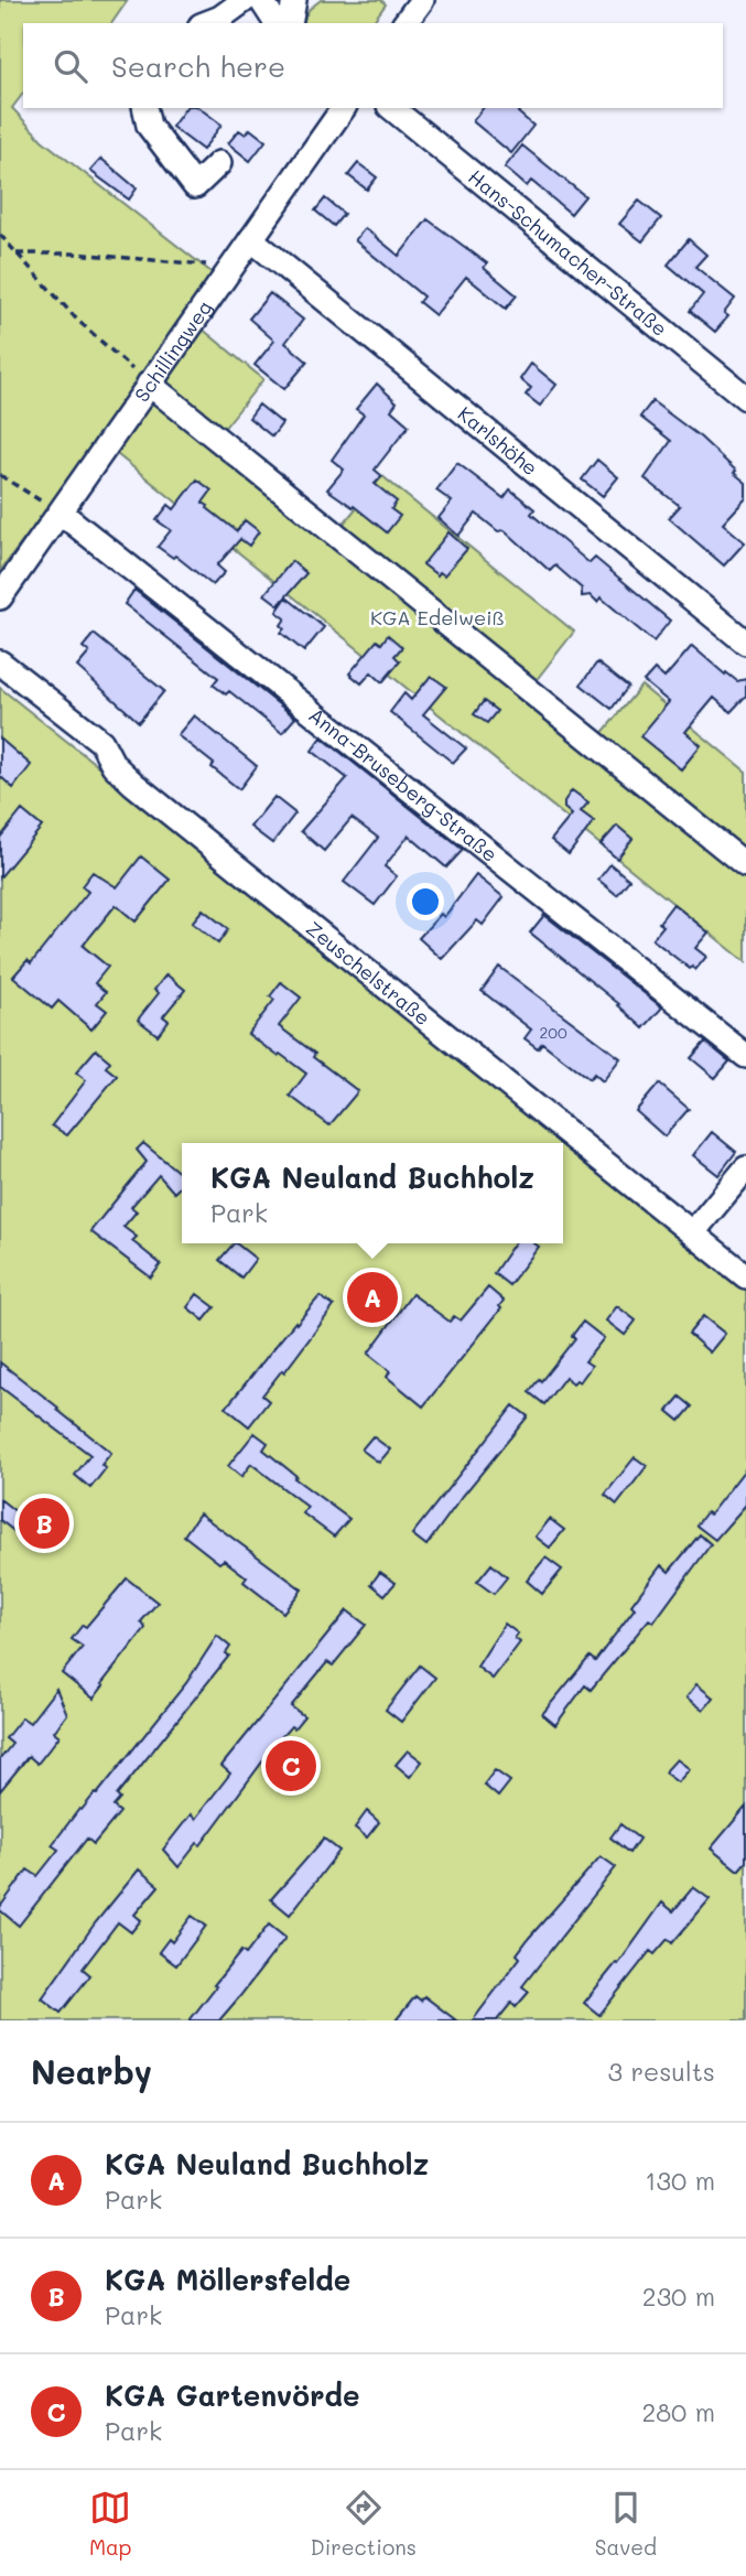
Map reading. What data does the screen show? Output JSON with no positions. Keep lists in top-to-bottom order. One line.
{"streets":{"street":["Hans-Schumacher-Straße","Schillingweg","Karlshöhe","Anna-Bruseberg-Straße","Zeuschelstraße"]},"crossings":[["Schillingweg","Karlshöhe"],["Schillingweg","Anna-Bruseberg-Straße"]],"parks":["KGA Edelweiß"],"house_numbers":["200"],"page":{"search":"Search here","popup":["KGA Neuland Buchholz","Park"],"pins":["A","B","C"],"heading":["Nearby","3 results"],"list":[{"mark":"A","name":"KGA Neuland Buchholz","note":"Park","value":"130 m"},{"mark":"B","name":"KGA Möllersfelde","note":"Park","value":"230 m"},{"mark":"C","name":"KGA Gartenvörde","note":"Park","value":"280 m"}],"nav":["Map","Directions","Saved"]}}
